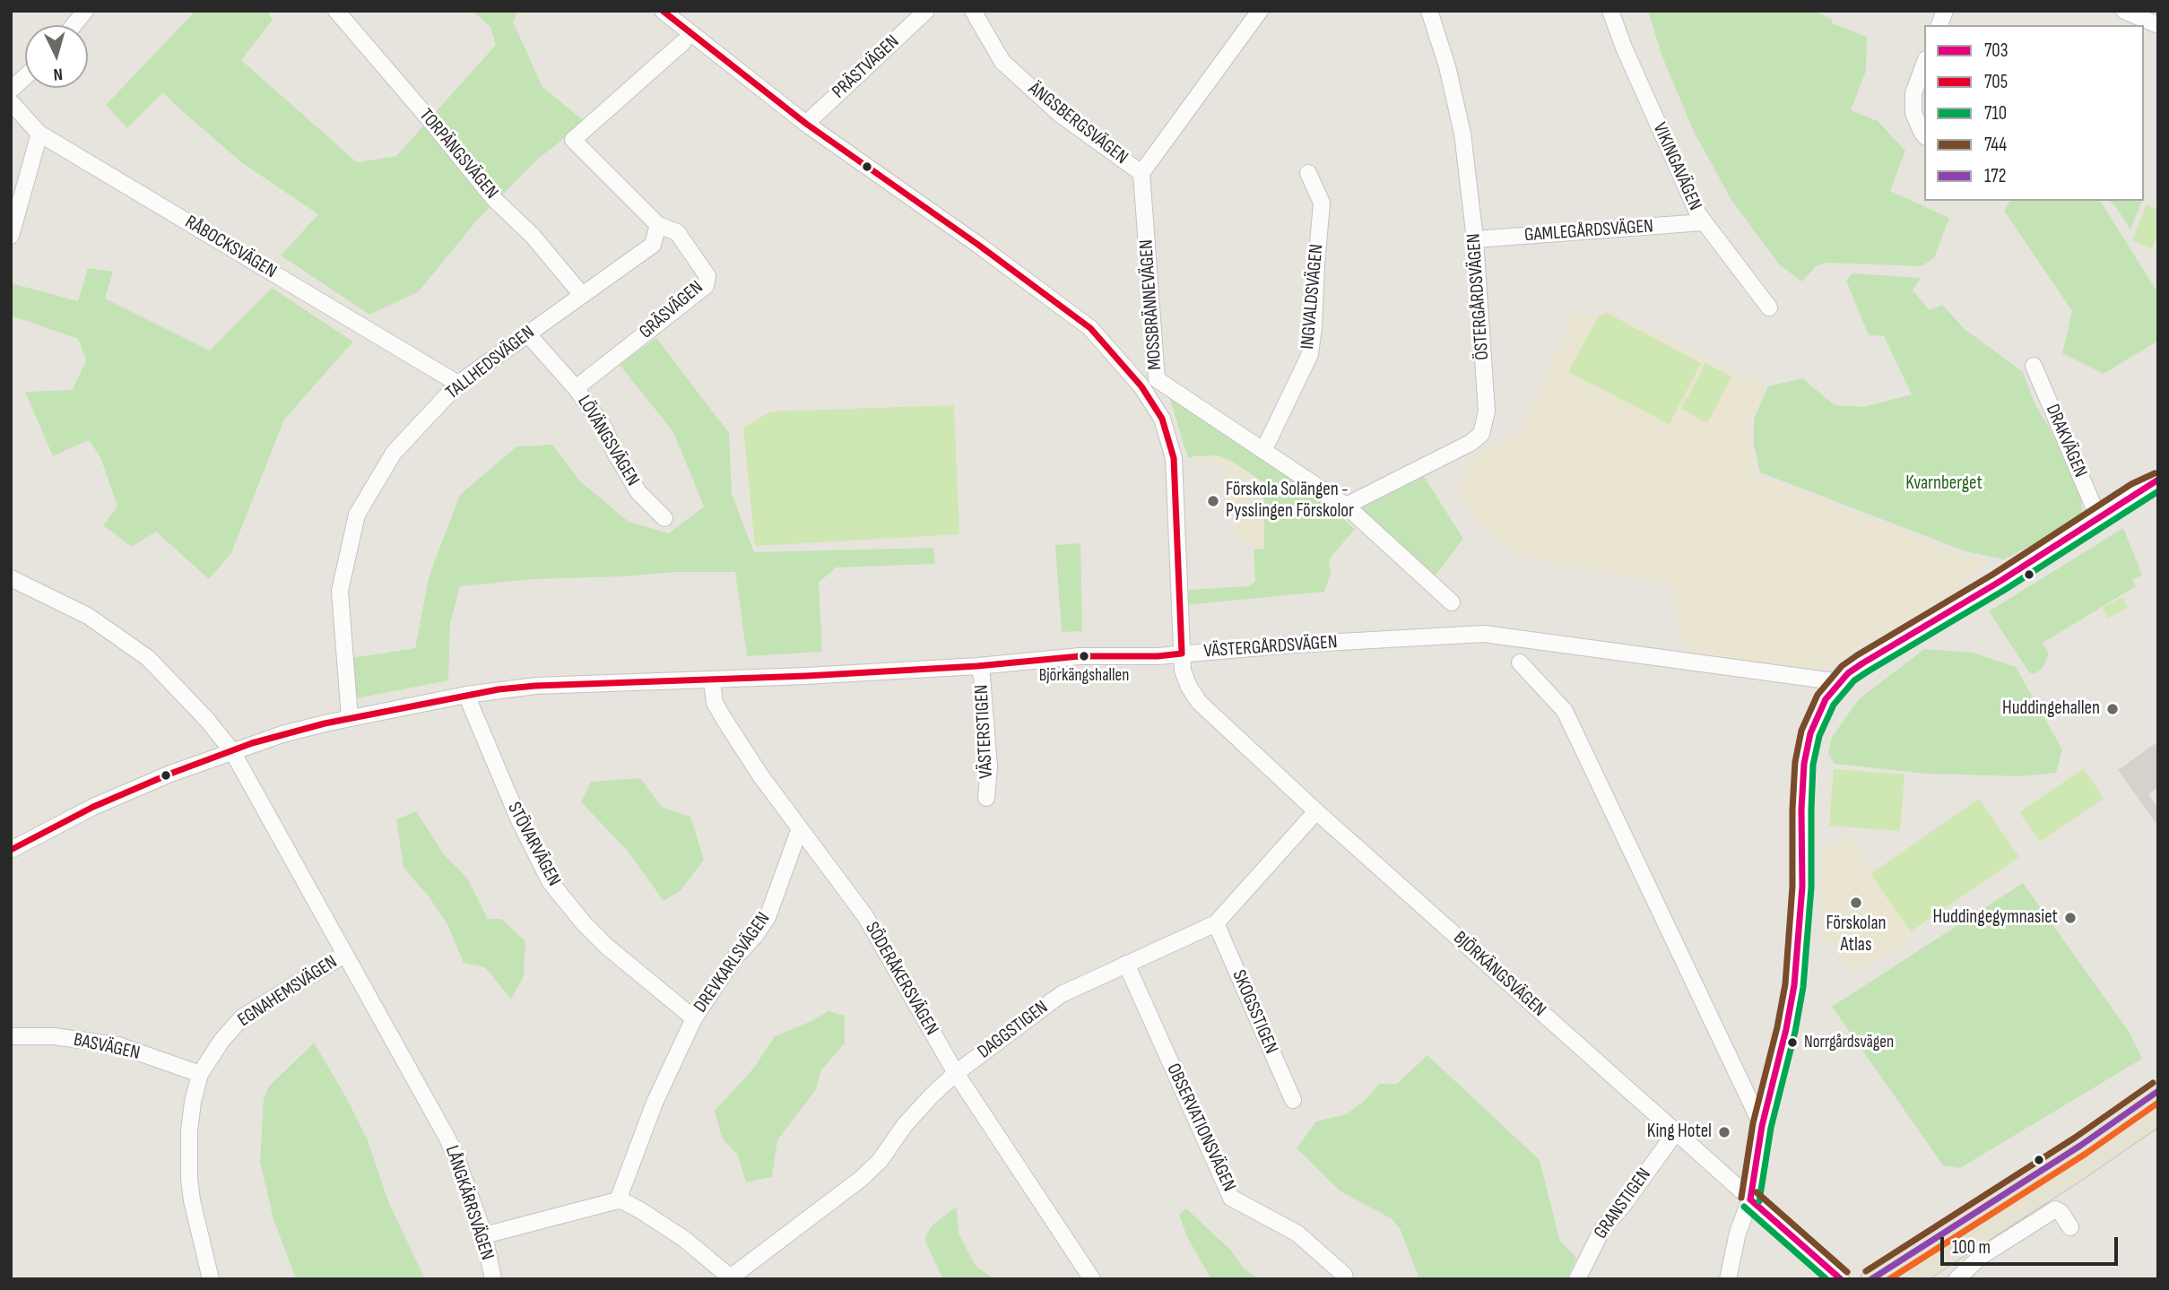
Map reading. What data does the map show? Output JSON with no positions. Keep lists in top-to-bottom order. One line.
{"streets":{"street":["PRÄSTVÄGEN","ÄNGSBERGSVÄGEN","TORPÄNGSVÄGEN","VIKINGAVÄGEN","GAMLEGÅRDSVÄGEN","RÅBOCKSVÄGEN","INGVALDSVÄGEN","ÖSTERGÅRDSVÄGEN","MOSSBRÄNNEVÄGEN","GRÄSVÄGEN","TALLHEDSVÄGEN","LÖVÄNGSVÄGEN","DRAKVÄGEN","VÄSTERGÅRDSVÄGEN","VÄSTERSTIGEN","STÖVARVÄGEN","DREVKARLSVÄGEN","BJÖRKÄNGSVÄGEN","SÖDERÅKERSVÄGEN","EGNAHEMSVÄGEN","SKOGSSTIGEN","DAGGSTIGEN","BASVÄGEN","OBSERVATIONSVÄGEN","LÅNGKÄRRSVÄGEN","GRANSTIGEN"]},"crossings":[["PRÄSTVÄGEN","BJÖRKÄNGSVÄGEN"],["ÄNGSBERGSVÄGEN","MOSSBRÄNNEVÄGEN"],["TORPÄNGSVÄGEN","TALLHEDSVÄGEN"],["VIKINGAVÄGEN","GAMLEGÅRDSVÄGEN"],["GAMLEGÅRDSVÄGEN","ÖSTERGÅRDSVÄGEN"],["RÅBOCKSVÄGEN","TALLHEDSVÄGEN"],["INGVALDSVÄGEN","MOSSBRÄNNEVÄGEN"],["ÖSTERGÅRDSVÄGEN","MOSSBRÄNNEVÄGEN"],["GRÄSVÄGEN","TALLHEDSVÄGEN"],["GRÄSVÄGEN","LÖVÄNGSVÄGEN"],["TALLHEDSVÄGEN","LÖVÄNGSVÄGEN"],["TALLHEDSVÄGEN","VÄSTERGÅRDSVÄGEN"],["VÄSTERGÅRDSVÄGEN","VÄSTERSTIGEN"],["VÄSTERGÅRDSVÄGEN","STÖVARVÄGEN"],["VÄSTERGÅRDSVÄGEN","BJÖRKÄNGSVÄGEN"],["VÄSTERGÅRDSVÄGEN","SÖDERÅKERSVÄGEN"],["VÄSTERGÅRDSVÄGEN","LÅNGKÄRRSVÄGEN"],["STÖVARVÄGEN","DREVKARLSVÄGEN"],["DREVKARLSVÄGEN","SÖDERÅKERSVÄGEN"],["BJÖRKÄNGSVÄGEN","DAGGSTIGEN"],["BJÖRKÄNGSVÄGEN","GRANSTIGEN"],["SÖDERÅKERSVÄGEN","DAGGSTIGEN"],["EGNAHEMSVÄGEN","BASVÄGEN"],["EGNAHEMSVÄGEN","LÅNGKÄRRSVÄGEN"],["SKOGSSTIGEN","DAGGSTIGEN"],["DAGGSTIGEN","OBSERVATIONSVÄGEN"]],"parks":["Kvarnberget"],"places":["Förskola Solängen - Pysslingen Förskolor","Björkängshallen","Huddingehallen","Förskolan Atlas","Huddingegymnasiet","Norrgårdsvägen","King Hotel"],"lines":["transit line 705","transit line 744","transit line 703","transit line 710","transit line 172"],"legend":["703","705","710","744","172"],"scale_bar":"100 m","north":"bottom"}
